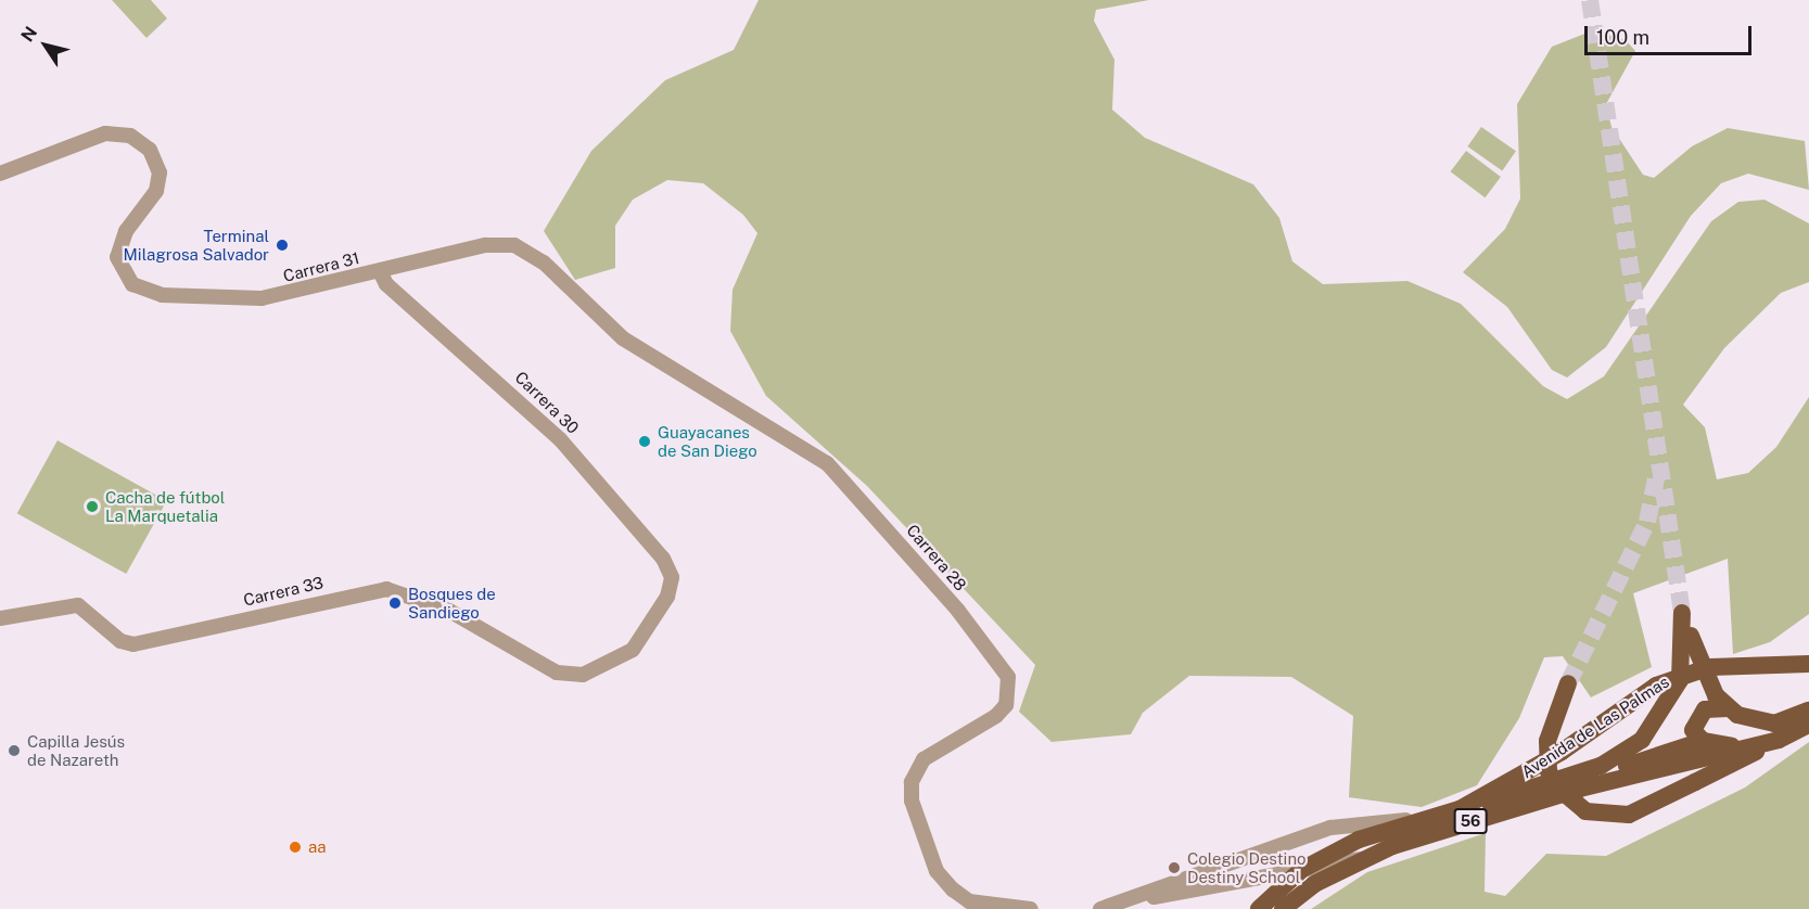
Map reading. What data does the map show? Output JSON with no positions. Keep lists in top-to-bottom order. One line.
{"streets":{"main road":["Avenida de Las Palmas","56"],"street":["Carrera 31","Carrera 30","Carrera 28","Carrera 33"]},"crossings":[["Carrera 31","Carrera 30"],["Carrera 31","Carrera 28"],["Carrera 30","Carrera 33"]],"places":["Terminal Milagrosa Salvador","Guayacanes de San Diego","Cacha de fútbol La Marquetalia","Bosques de Sandiego","Capilla Jesús de Nazareth","aa","Colegio Destino Destiny School"],"scale_bar":"100 m","north":"top left"}
